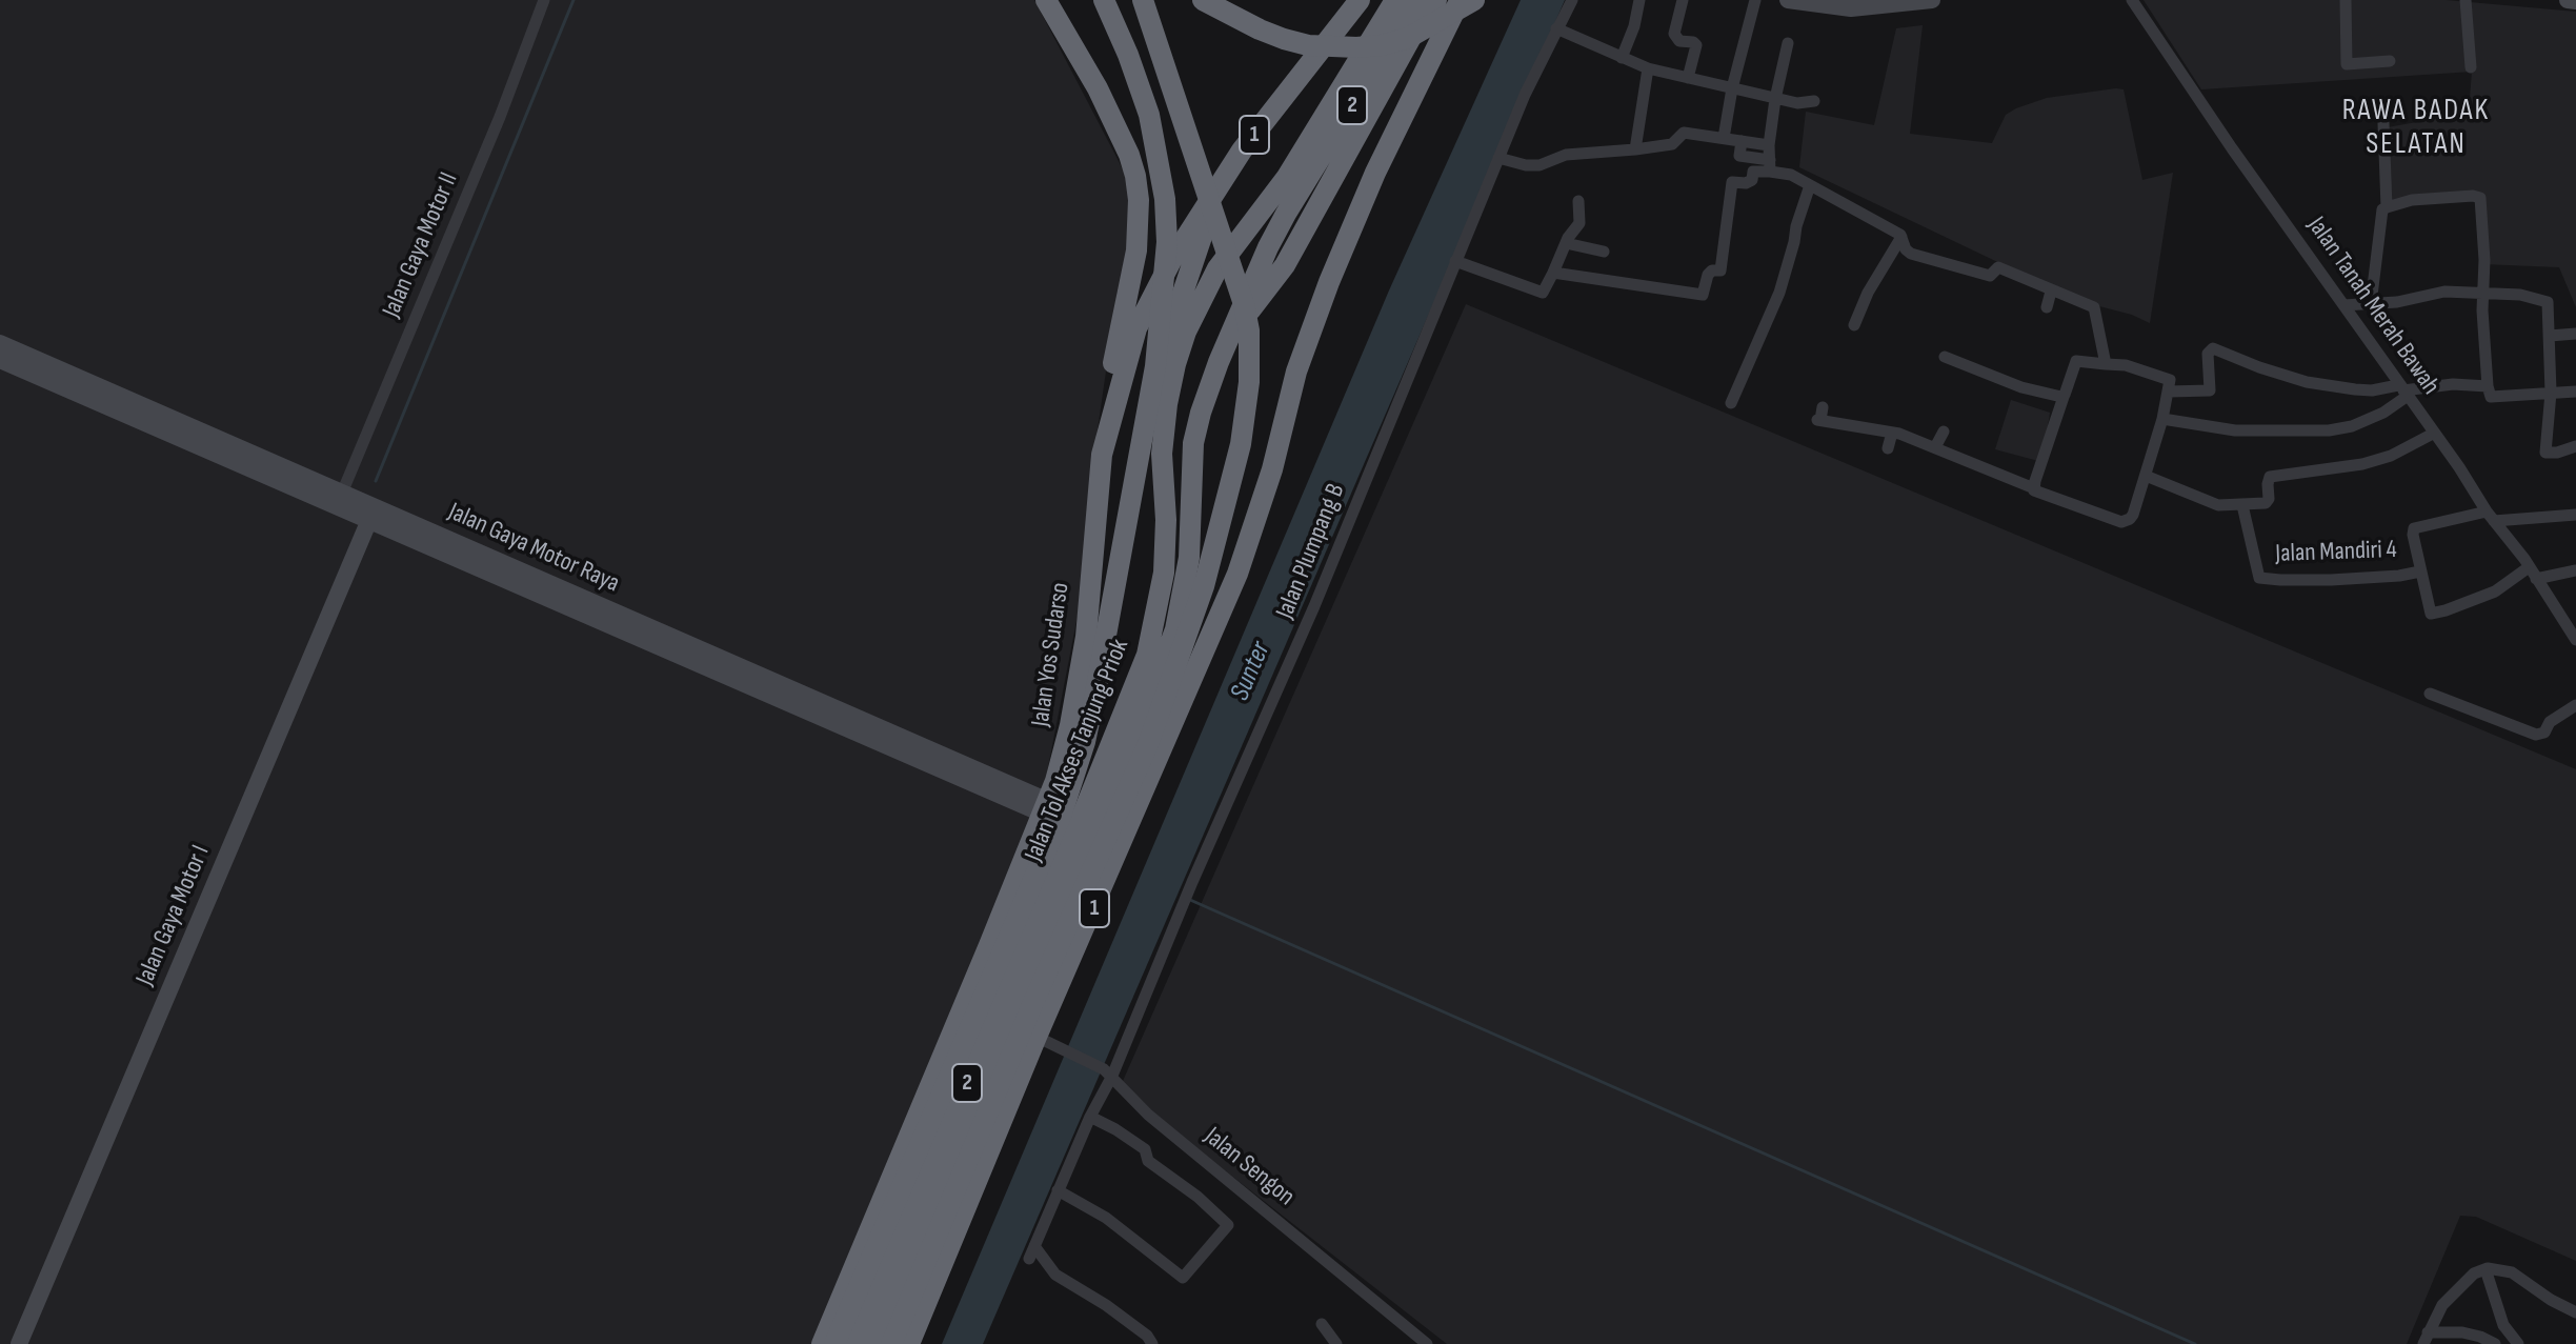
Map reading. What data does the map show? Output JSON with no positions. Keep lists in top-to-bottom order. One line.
{"streets":{"highway":["2","1","Jalan Yos Sudarso","Jalan Tol Akses Tanjung Priok"],"street":["Jalan Gaya Motor II","Jalan Tanah Merah Bawah","Jalan Gaya Motor Raya","Jalan Plumpang B","Jalan Mandiri 4","Jalan Gaya Motor I","Jalan Sengon"]},"crossings":[["1","Jalan Sengon"],["Jalan Gaya Motor II","Jalan Gaya Motor Raya"],["Jalan Tanah Merah Bawah","Jalan Mandiri 4"],["Jalan Gaya Motor Raya","Jalan Yos Sudarso"],["Jalan Gaya Motor Raya","Jalan Gaya Motor I"],["Jalan Plumpang B","Jalan Sengon"]],"districts":["RAWA BADAK SELATAN"],"water":["Sunter"]}
